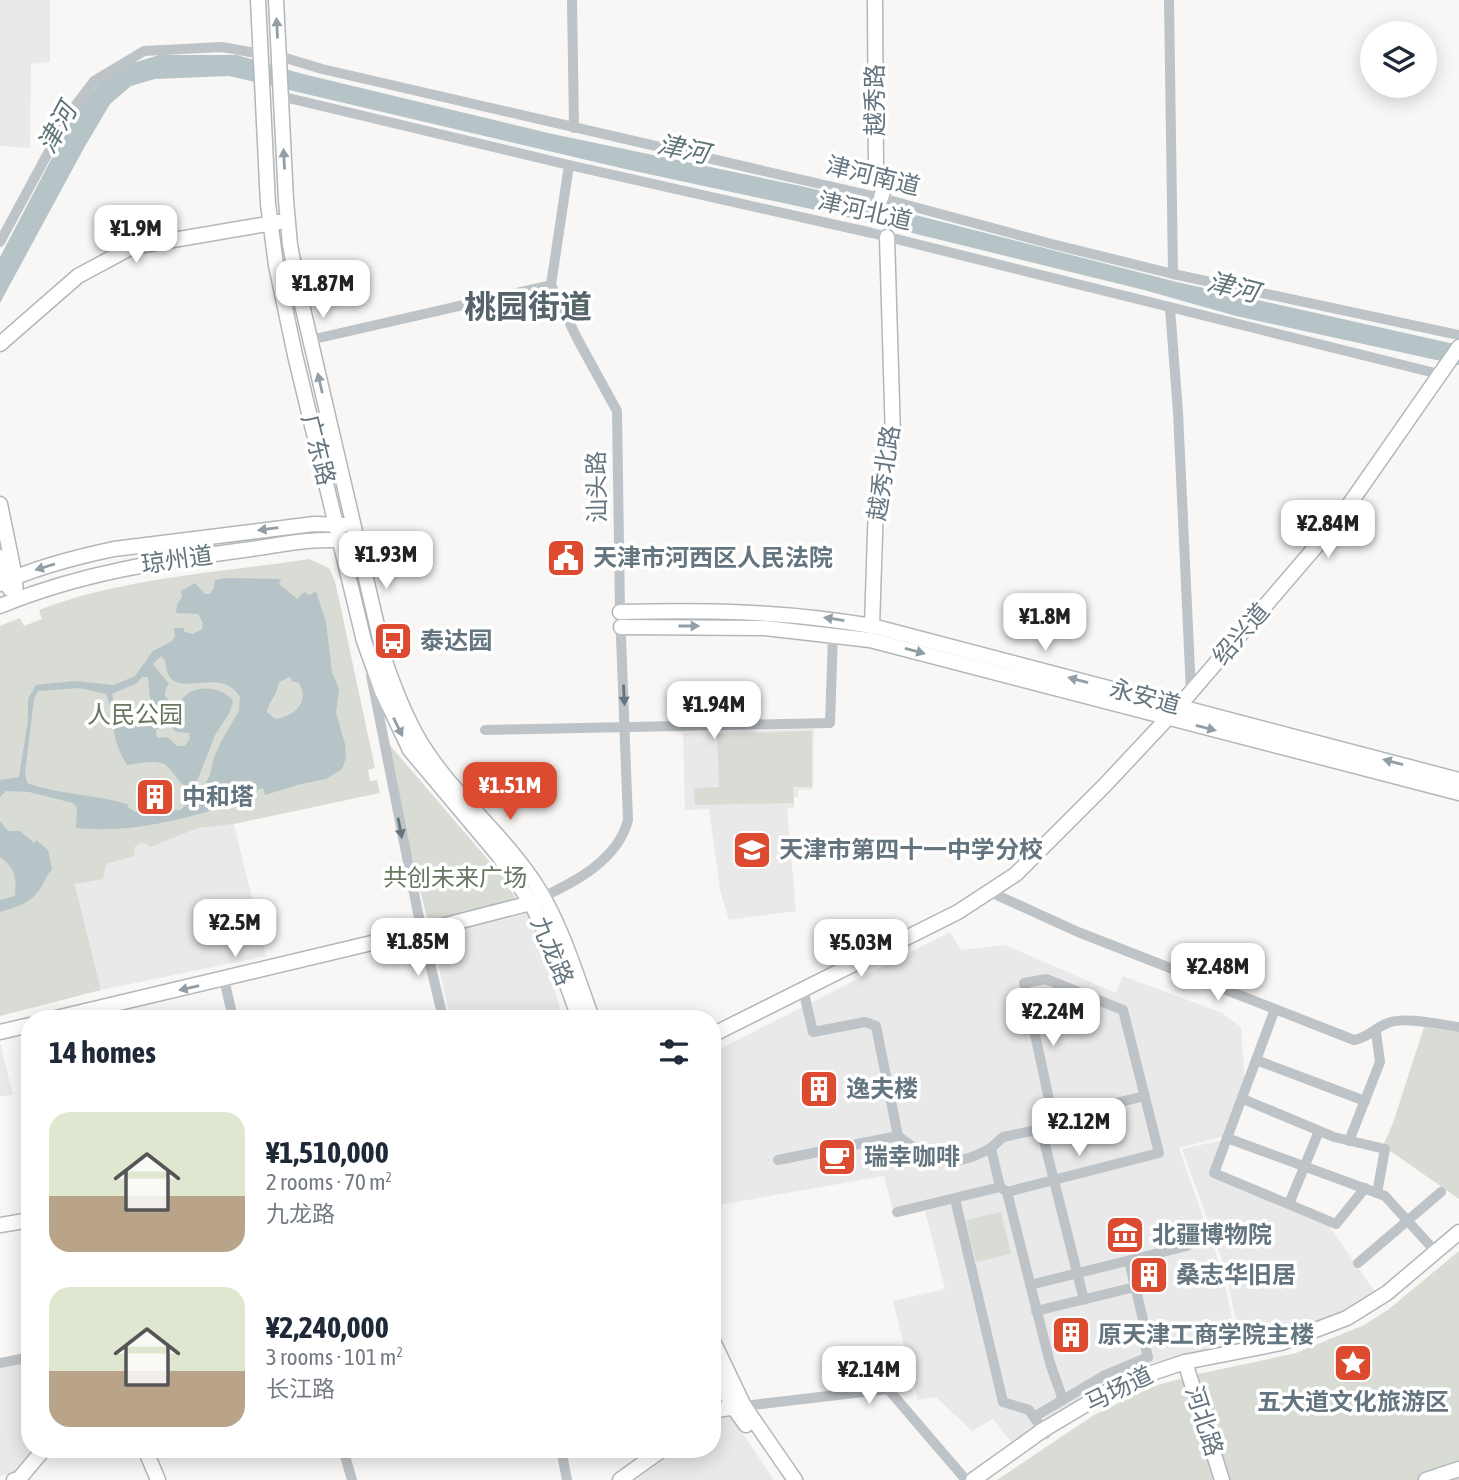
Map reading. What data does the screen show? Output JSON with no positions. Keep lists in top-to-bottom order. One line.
{"streets":{"main road":["越秀路","广东路","越秀北路","琼州道","绍兴道","永安道","九龙路","马场道","河北路"],"street":["津河南道","津河北道","汕头路"]},"crossings":[["越秀路","津河南道"],["津河南道","广东路"],["津河北道","广东路"],["津河北道","越秀北路"],["津河北道","绍兴道"],["广东路","琼州道"],["广东路","九龙路"],["越秀北路","永安道"],["汕头路","永安道"],["汕头路","九龙路"],["绍兴道","永安道"],["马场道","河北路"]],"districts":["桃园街道"],"water":["津河"],"parks":["人民公园","共创未来广场"],"places":{"public building":["天津市河西区人民法院"],"bus stop":["泰达园"],"building":["中和塔","逸夫楼","桑志华旧居","原天津工商学院主楼"],"school or university":["天津市第四十一中学分校"],"cafe":["瑞幸咖啡"],"museum":["北疆博物院"],"place":["五大道文化旅游区"]},"page":{"price":["¥1.9M","¥1.87M","¥2.84M","¥1.93M","¥1.8M","¥1.94M","¥1.51M","¥2.5M","¥1.85M","¥5.03M","¥2.48M","¥2.24M","¥2.12M","¥2.14M"],"heading":"14 homes","list":[{"name":"¥1,510,000","note":"2 rooms · 70 m² · 九龙路"},{"name":"¥2,240,000","note":"3 rooms · 101 m² · 长江路"}]}}
